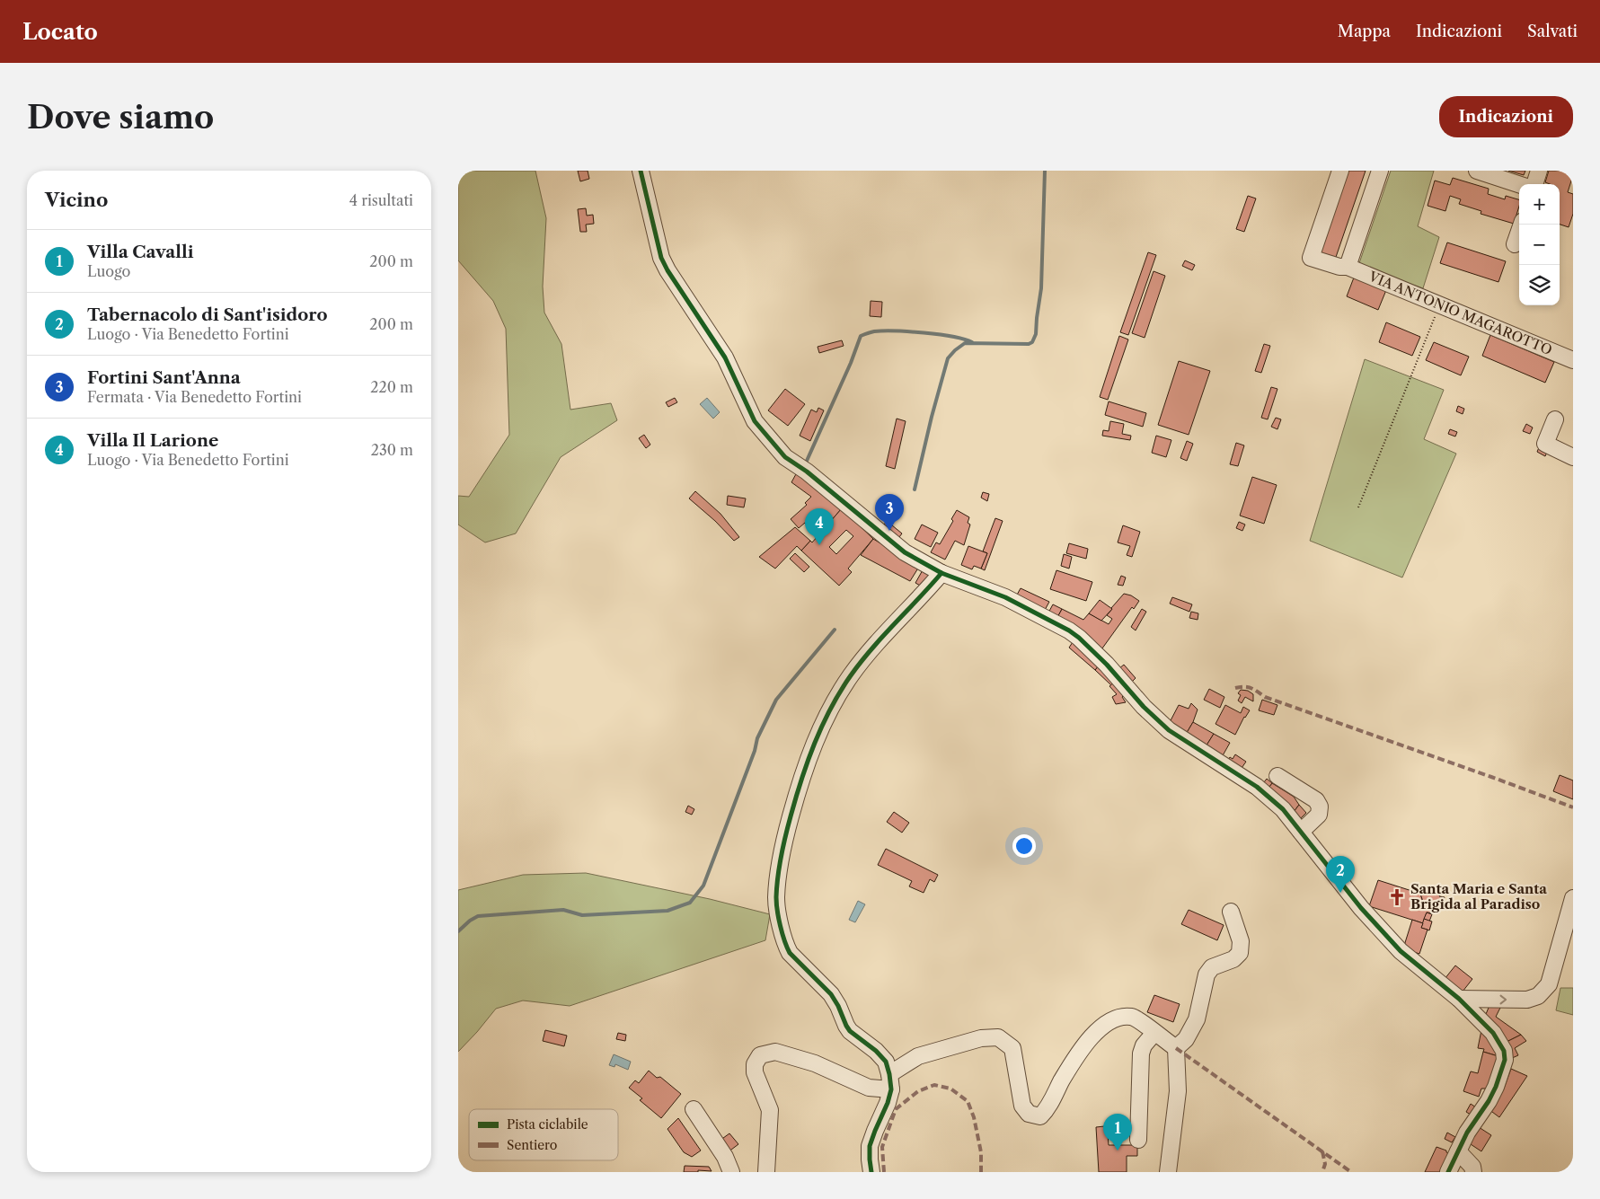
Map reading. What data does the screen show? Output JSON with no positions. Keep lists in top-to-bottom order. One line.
{"streets":{"street":["VIA ANTONIO MAGAROTTO"]},"places":{"church":["Santa Maria e Santa Brigida al Paradiso"]},"legend":["Pista ciclabile","Sentiero"],"page":{"header":"Locato","nav":["Mappa","Indicazioni","Salvati"],"buttons":"Indicazioni","title":"Dove siamo","heading":["Vicino","4 risultati"],"map_buttons":["+","−"],"list":[{"mark":"1","name":"Villa Cavalli","note":"Luogo","value":"200 m"},{"mark":"2","name":"Tabernacolo di Sant'isidoro","note":"Luogo · Via Benedetto Fortini","value":"200 m"},{"mark":"3","name":"Fortini Sant'Anna","note":"Fermata · Via Benedetto Fortini","value":"220 m"},{"mark":"4","name":"Villa Il Larione","note":"Luogo · Via Benedetto Fortini","value":"230 m"}],"pins":["3","4","2","1"]}}
